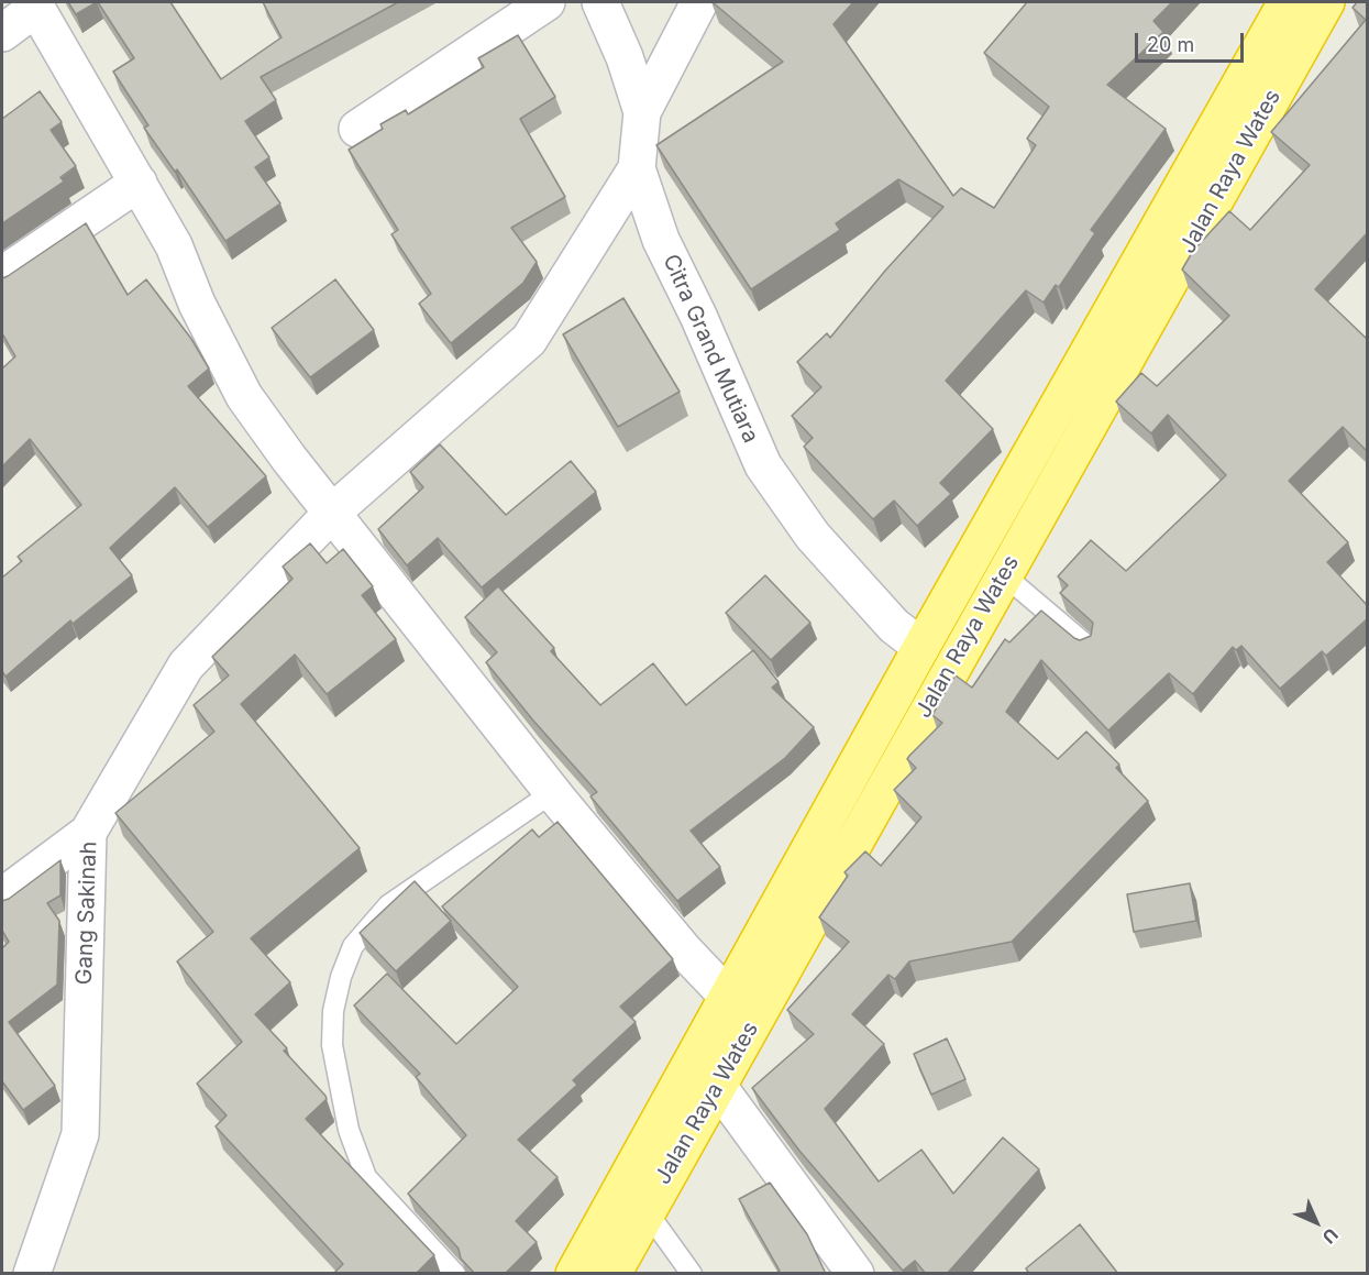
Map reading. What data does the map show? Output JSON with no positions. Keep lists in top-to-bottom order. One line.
{"streets":{"highway":["Jalan Raya Wates"],"street":["Citra Grand Mutiara","Gang Sakinah"]},"crossings":[["Jalan Raya Wates","Citra Grand Mutiara"],["Citra Grand Mutiara","Gang Sakinah"]],"scale_bar":"20 m","north":"bottom right"}
